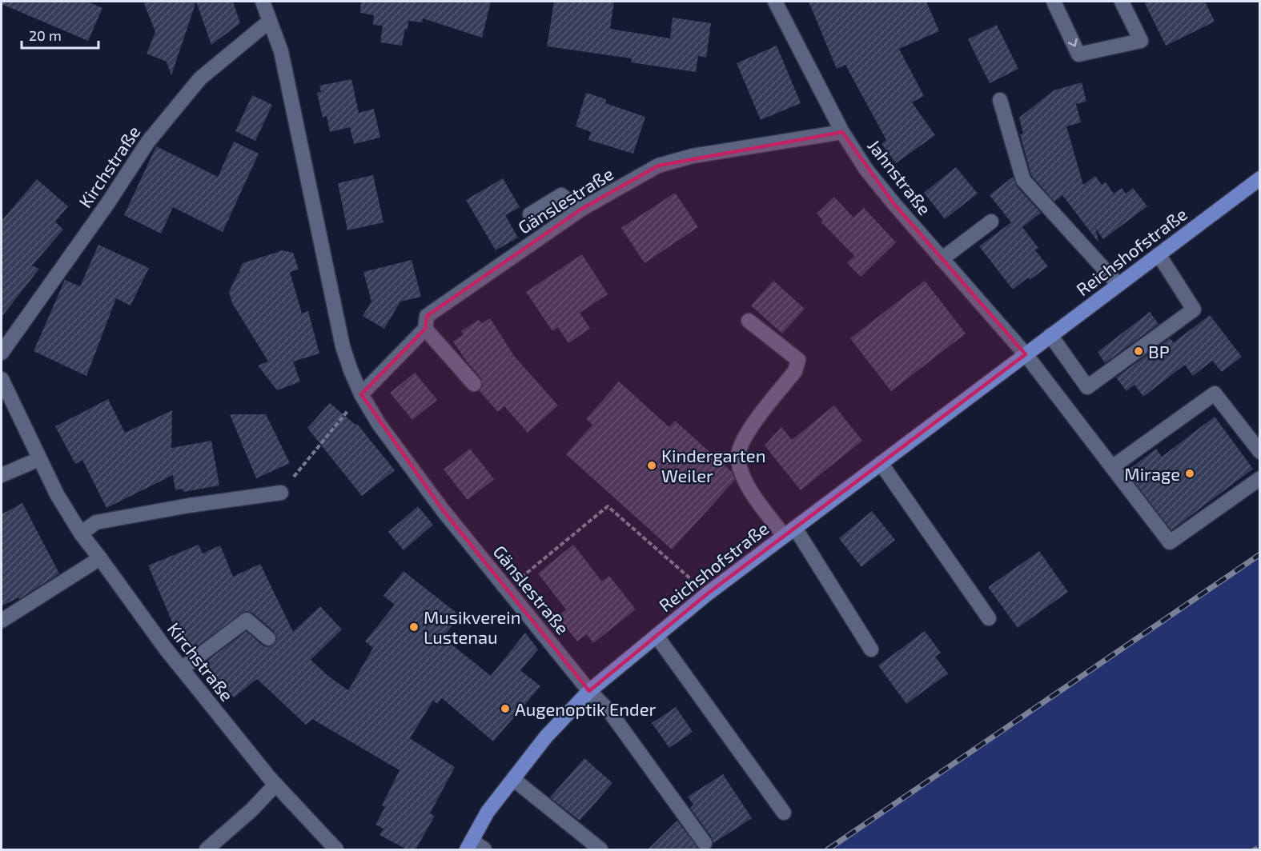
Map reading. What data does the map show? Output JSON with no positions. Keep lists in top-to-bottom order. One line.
{"streets":{"main road":["Reichshofstraße"],"street":["Kirchstraße","Jahnstraße","Gänslestraße"]},"crossings":[["Kirchstraße","Gänslestraße"],["Jahnstraße","Gänslestraße"],["Jahnstraße","Reichshofstraße"],["Gänslestraße","Reichshofstraße"]],"places":["BP","Kindergarten Weiler","Mirage","Musikverein Lustenau","Augenoptik Ender"],"scale_bar":"20 m"}
